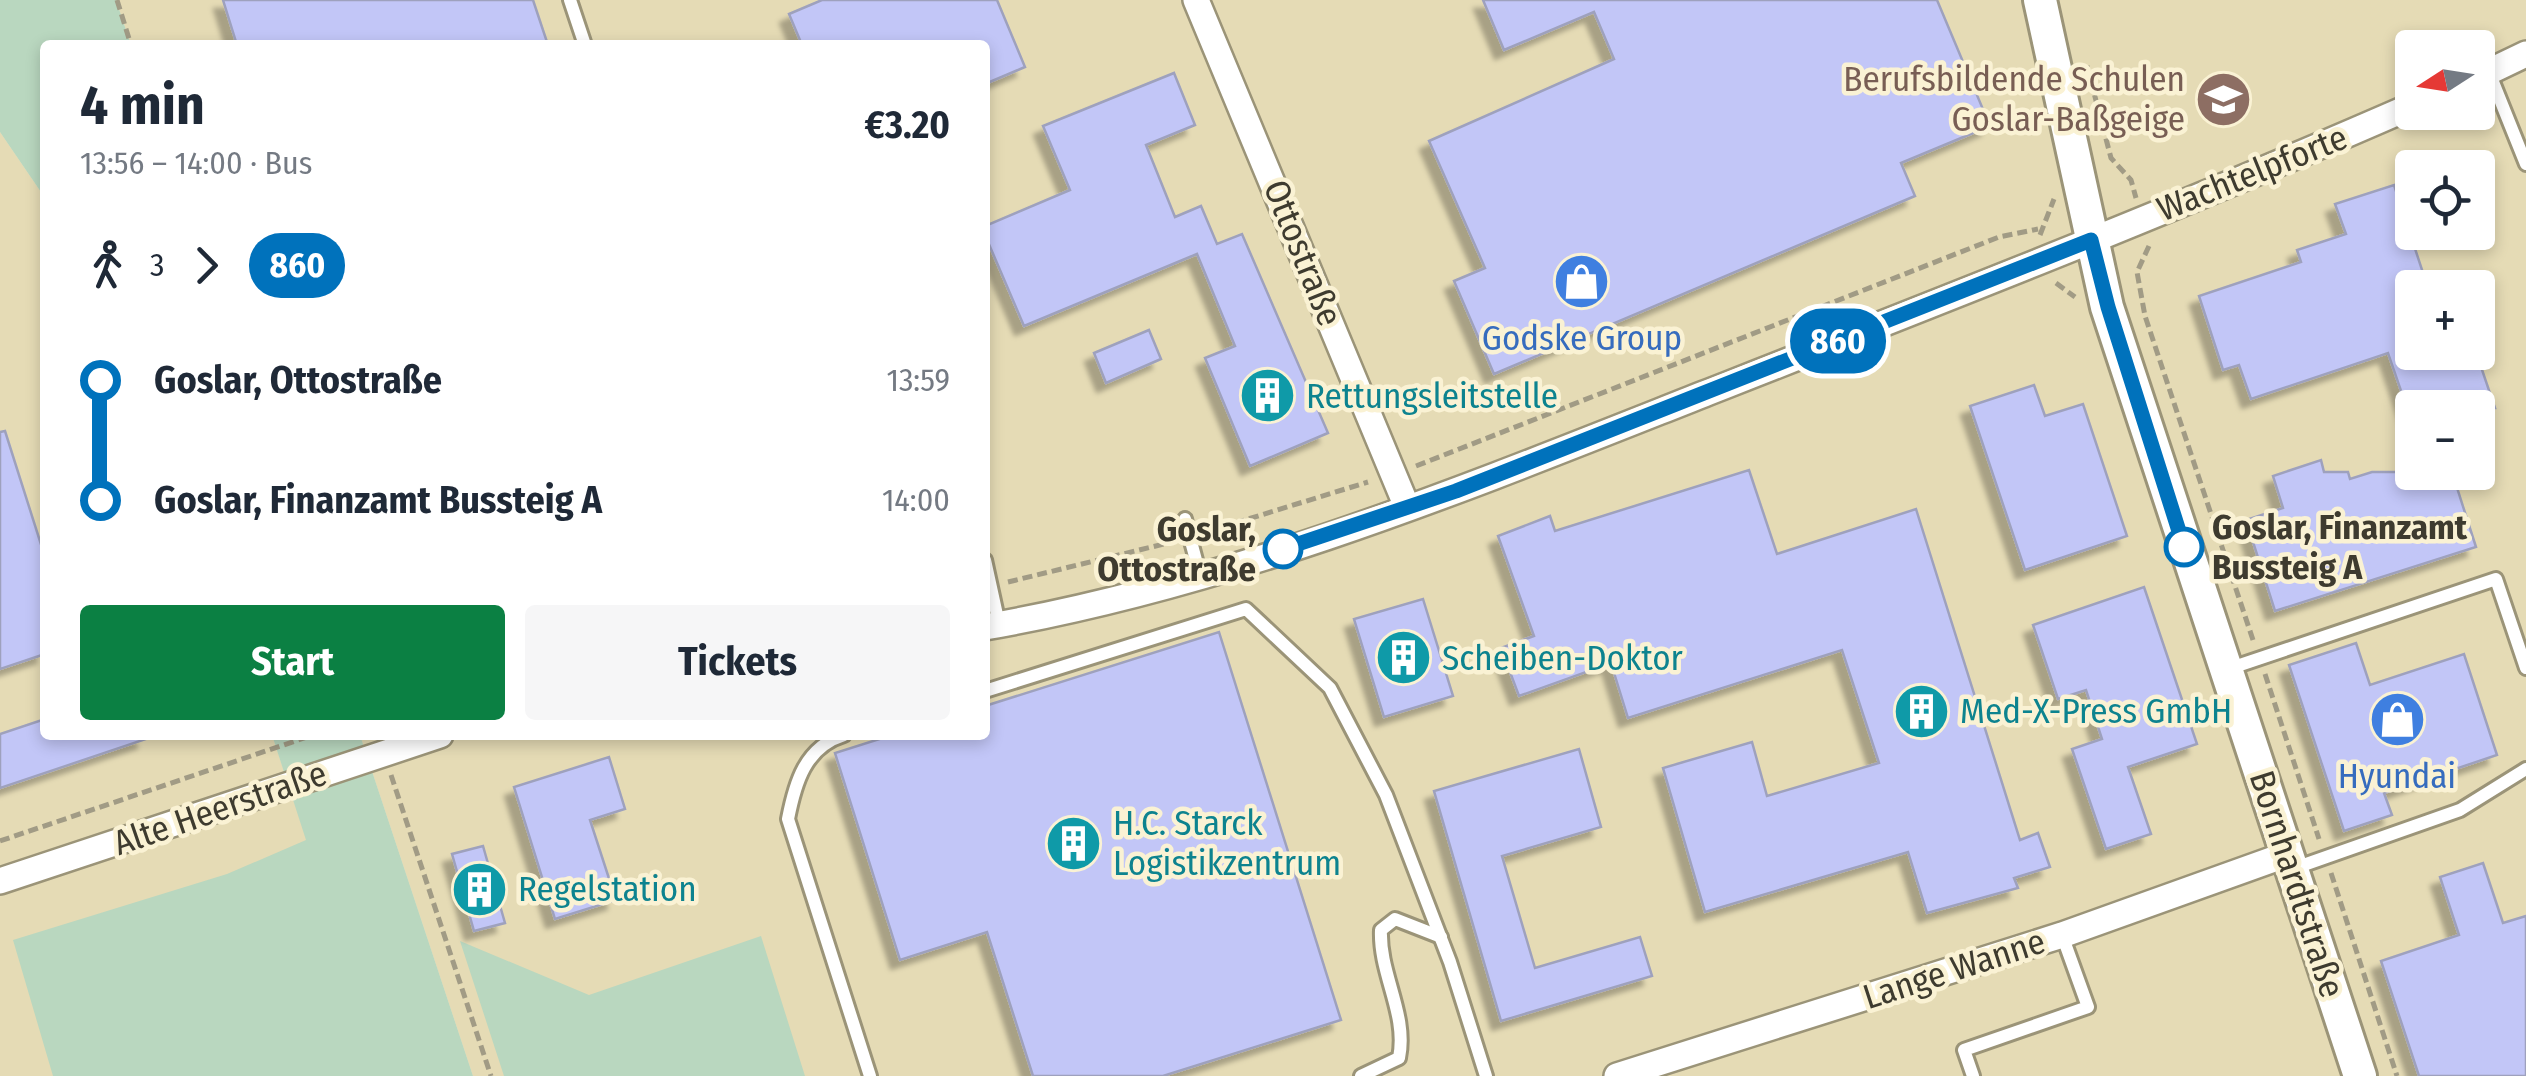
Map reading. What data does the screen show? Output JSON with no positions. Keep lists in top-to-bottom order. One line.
{"streets":{"street":["Wachtelpforte","Ottostraße","Alte Heerstraße","Bornhardtstraße","Lange Wanne"]},"crossings":[["Wachtelpforte","Bornhardtstraße"],["Bornhardtstraße","Lange Wanne"]],"places":{"school or university":["Berufsbildende Schulen Goslar-Baßgeige"],"shop":["Godske Group","Hyundai"],"building":["Rettungsleitstelle","Scheiben-Doktor","Med-X-Press GmbH","H.C. Starck Logistikzentrum","Regelstation"],"other":["Goslar, Finanzamt Bussteig A","Goslar, Ottostraße"]},"lines":["bus line 860"],"north":"left","page":{"on_map":"860","map_buttons":["+","−"],"heading":["4 min","13:56 – 14:00 · Bus","€3.20"],"legs":["3","860"],"list":[{"name":"Goslar, Ottostraße","value":"13:59"},{"name":"Goslar, Finanzamt Bussteig A","value":"14:00"}],"buttons":["Start","Tickets"]}}
